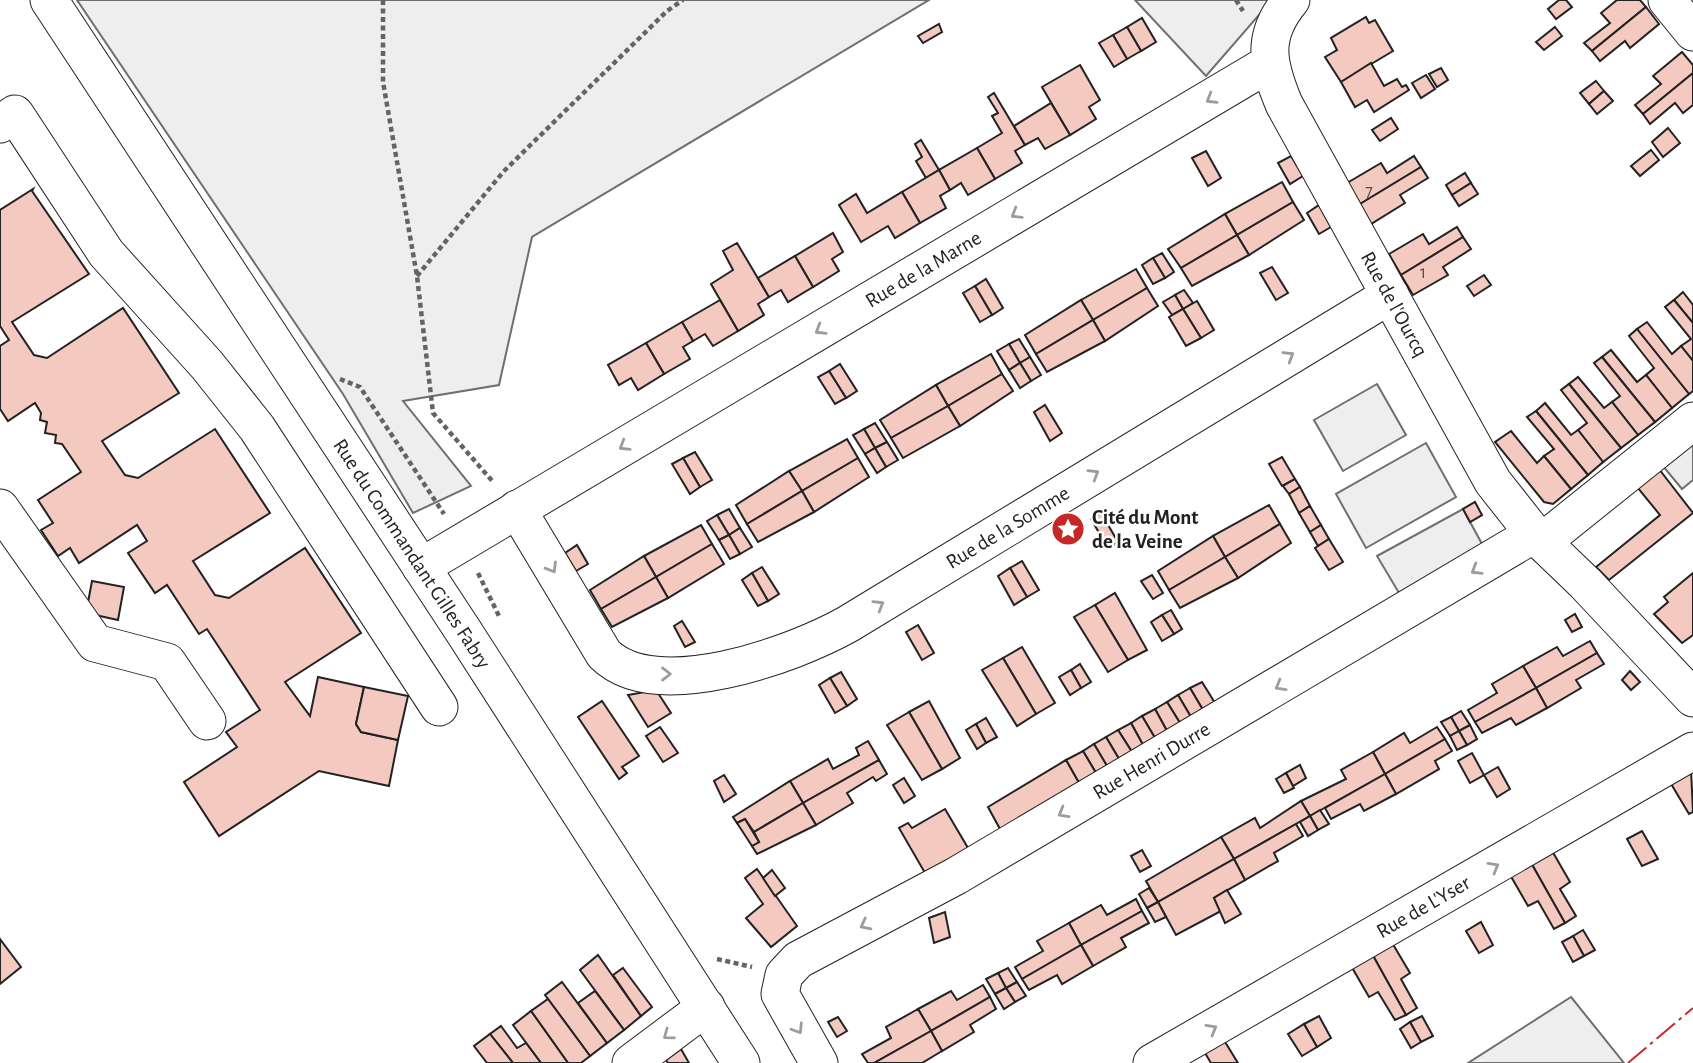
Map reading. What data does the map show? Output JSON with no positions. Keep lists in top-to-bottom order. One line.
{"streets":{"street":["Rue de la Marne","Rue de l'Ourcq","Rue de la Somme","Rue du Commandant Gilles Fabry","Rue Henri Durre","Rue de L'Yser"]},"crossings":[["Rue de la Marne","Rue de l'Ourcq"],["Rue de la Marne","Rue de la Somme"],["Rue de la Marne","Rue du Commandant Gilles Fabry"],["Rue de l'Ourcq","Rue de la Somme"],["Rue de l'Ourcq","Rue Henri Durre"]],"one_way":["Rue de la Marne","Rue de la Somme","Rue Henri Durre","Rue de L'Yser"],"places":{"place":["Cité du Mont de la Veine"]},"house_numbers":["7","1"]}
